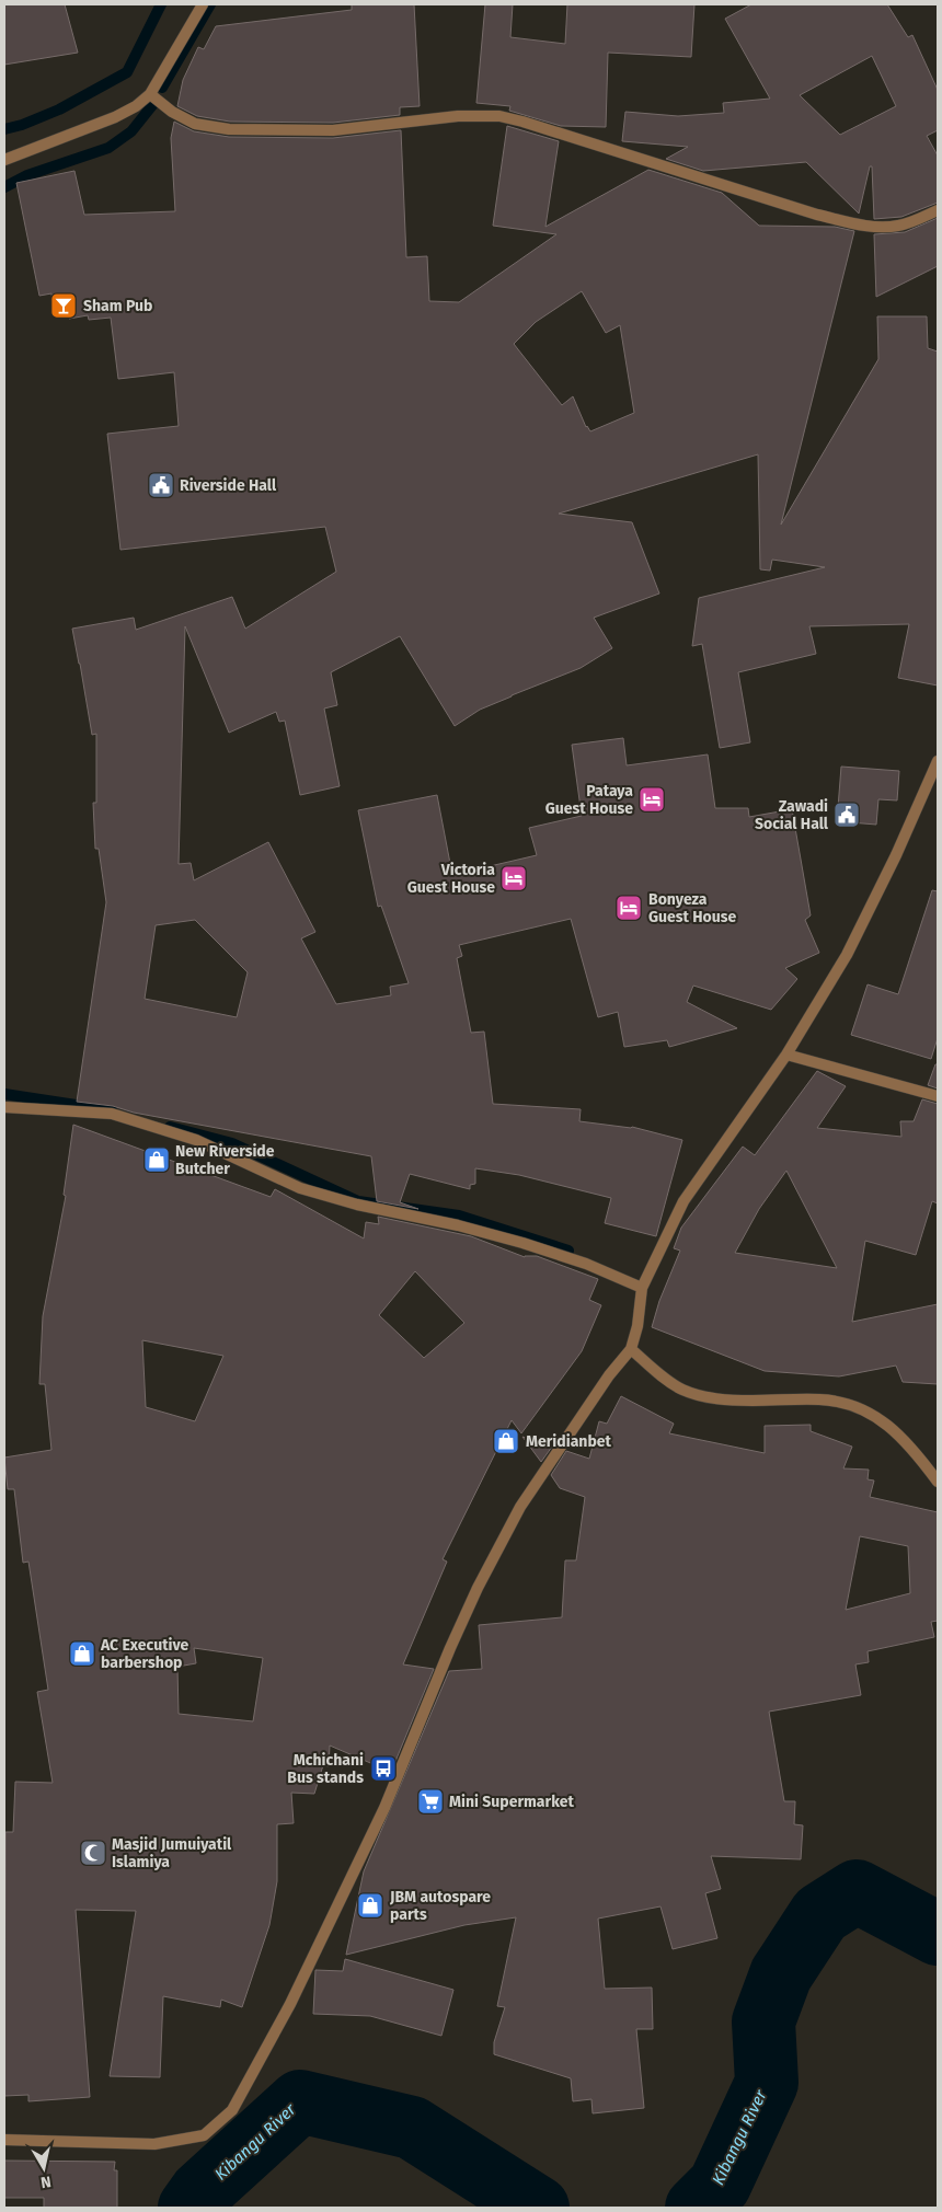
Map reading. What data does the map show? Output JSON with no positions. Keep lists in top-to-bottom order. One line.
{"water":["Kibangu River"],"places":{"bar":["Sham Pub"],"public building":["Riverside Hall","Zawadi Social Hall"],"hotel":["Pataya Guest House","Victoria Guest House","Bonyeza Guest House"],"shop":["New Riverside Butcher","Meridianbet","AC Executive barbershop","JBM autospare parts"],"bus stop":["Mchichani Bus stands"],"supermarket":["Mini Supermarket"],"mosque":["Masjid Jumuiyatil Islamiya"]},"north":"bottom"}
